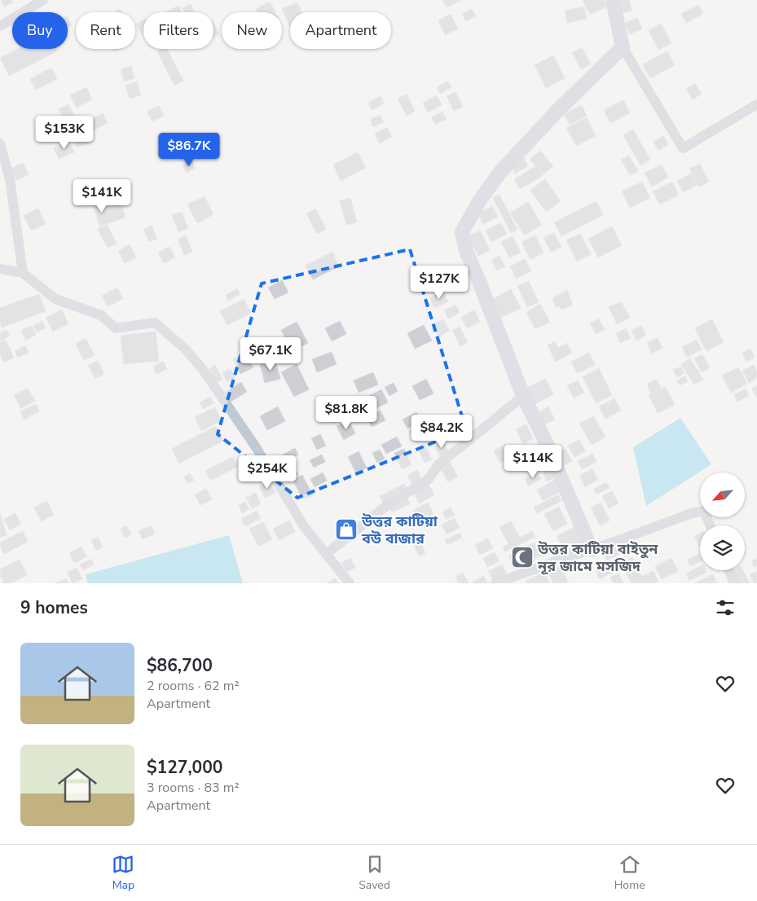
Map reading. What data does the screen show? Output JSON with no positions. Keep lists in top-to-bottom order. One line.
{"places":{"shop":["উত্তর কাটিয়া বউ বাজার"],"mosque":["উত্তর কাটিয়া বাইতুন নূর জামে মসজিদ"]},"north":"bottom left","page":{"chip":["Buy","Rent","Filters","New","Apartment"],"price":["$153K","$86.7K","$141K","$127K","$67.1K","$81.8K","$84.2K","$114K","$254K"],"heading":"9 homes","list":[{"name":"$86,700","note":"2 rooms · 62 m² · Apartment"},{"name":"$127,000","note":"3 rooms · 83 m² · Apartment"}],"tabs":["Map","Saved","Home"]}}
